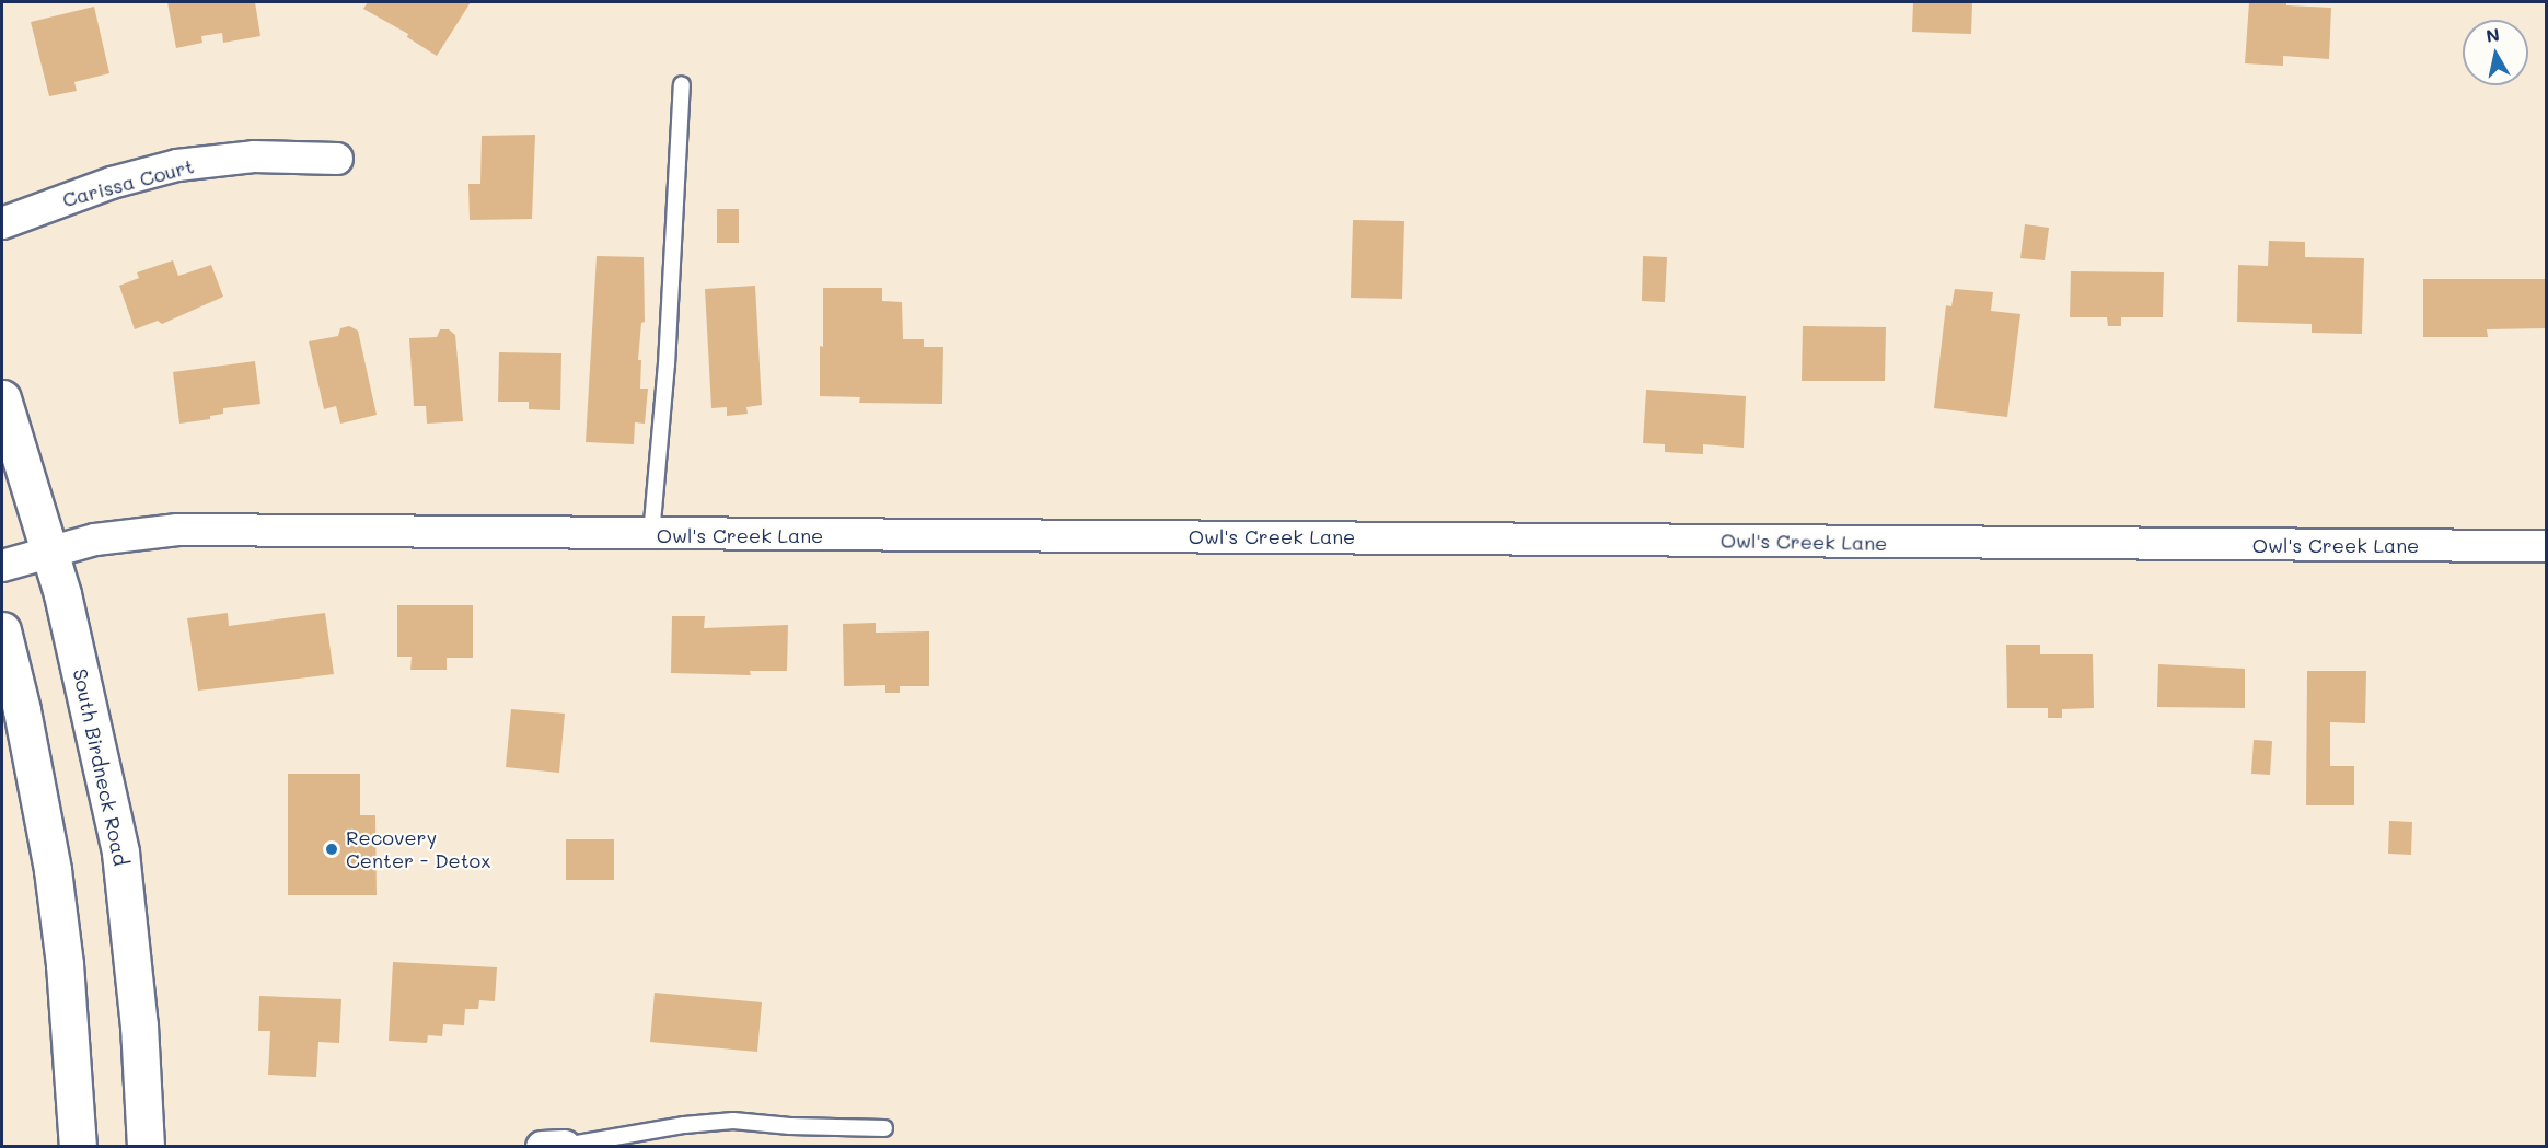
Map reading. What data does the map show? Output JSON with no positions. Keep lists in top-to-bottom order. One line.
{"streets":{"main road":["South Birdneck Road"],"street":["Carissa Court","Owl's Creek Lane"]},"crossings":[["Owl's Creek Lane","South Birdneck Road"]],"places":["Recovery Center - Detox"],"north":"top"}
